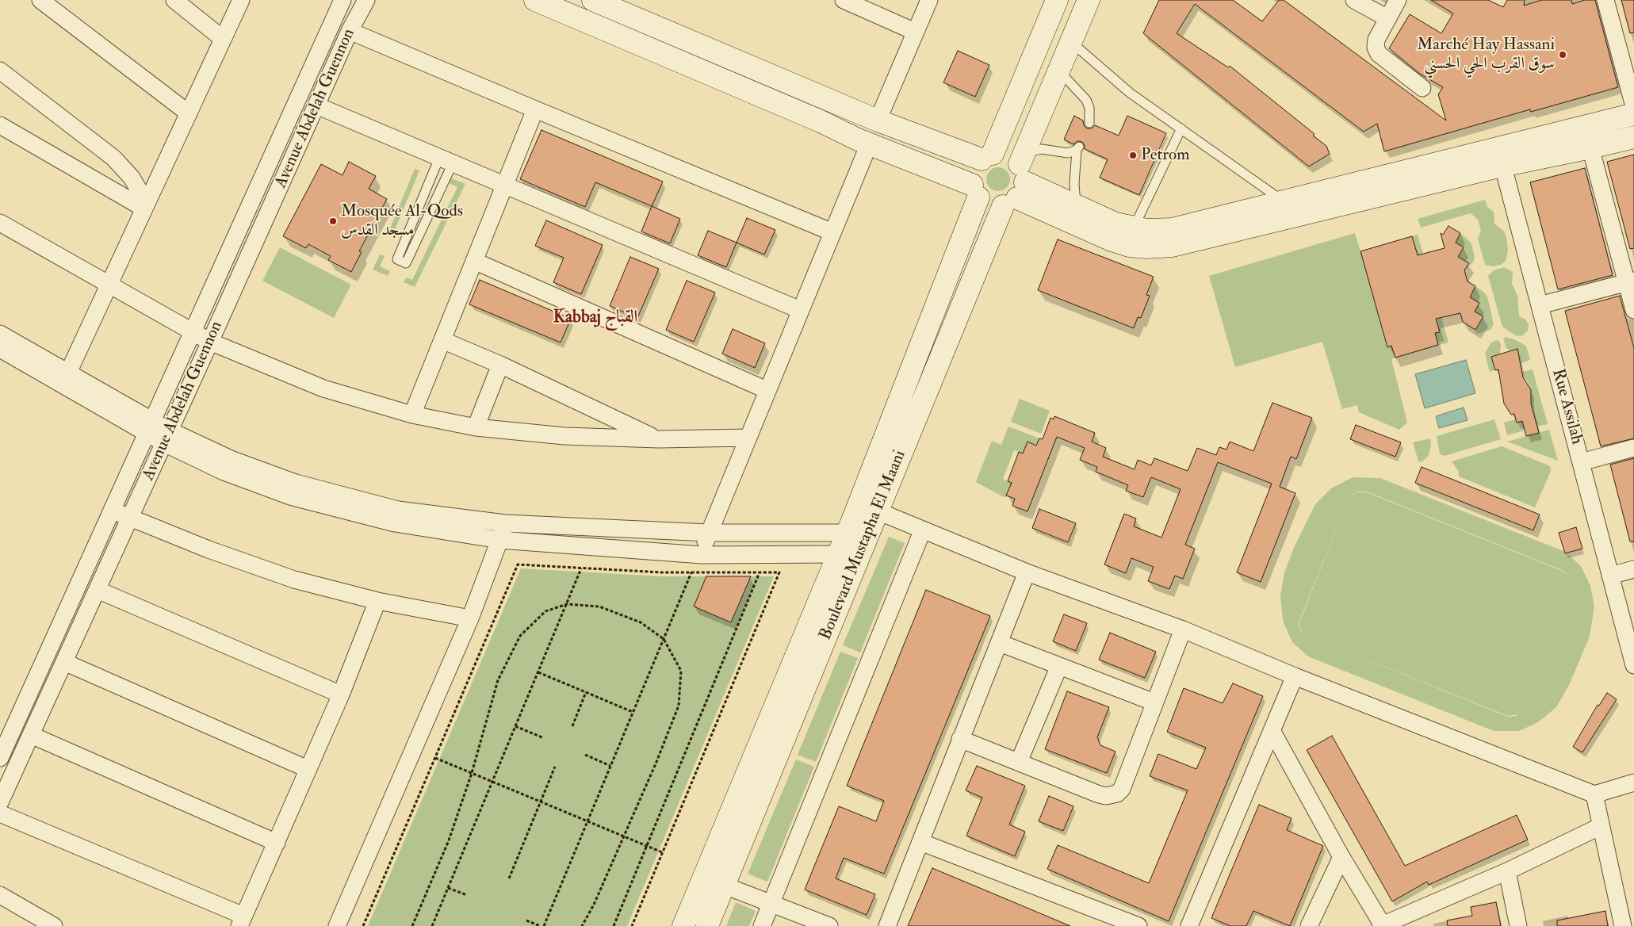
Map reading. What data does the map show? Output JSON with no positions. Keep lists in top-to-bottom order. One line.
{"streets":{"main road":["Boulevard Mustapha El Maani"],"street":["Avenue Abdelah Guennon","Rue Assilah"]},"districts":["Kabbaj القباج"],"places":["Marché Hay Hassani سوق القرب الحي الحسني","Petrom","Mosquée Al-Qods مسجد القدس"]}
